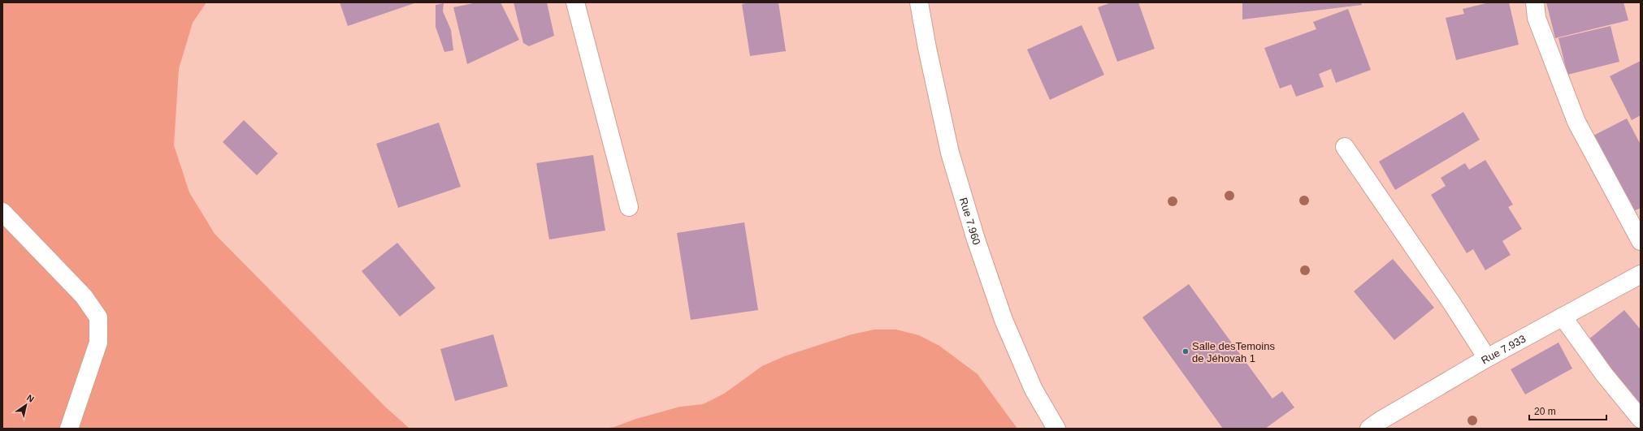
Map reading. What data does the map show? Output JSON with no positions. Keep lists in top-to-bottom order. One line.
{"streets":{"street":["Rue 7.960","Rue 7.933"]},"places":["Salle desTemoins de Jéhovah 1"],"scale_bar":"20 m","north":"top right"}
